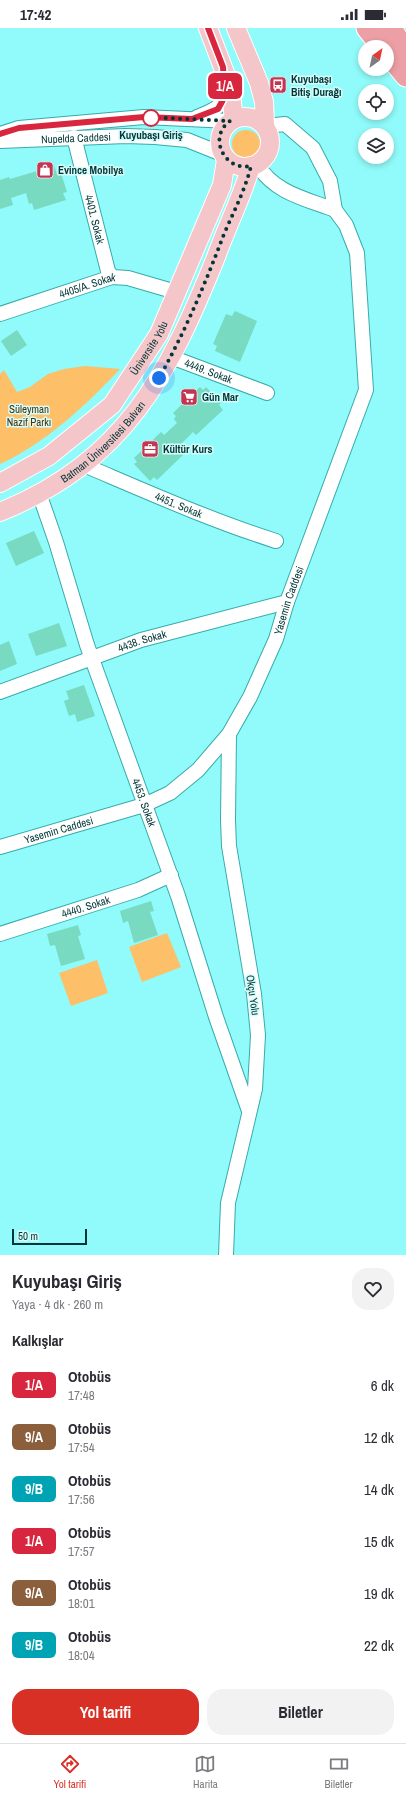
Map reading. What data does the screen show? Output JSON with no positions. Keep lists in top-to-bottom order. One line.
{"streets":{"main road":["Üniversite Yolu","Batman Üniversitesi Bulvarı"],"street":["Nupelda Caddesi","4401. Sokak","4405/A. Sokak","4449. Sokak","4451. Sokak","Yasemin Caddesi","4438. Sokak","4453. Sokak","4440. Sokak","Okçu Yolu"]},"crossings":[["Nupelda Caddesi","4401. Sokak"],["Nupelda Caddesi","Üniversite Yolu"],["Nupelda Caddesi","Batman Üniversitesi Bulvarı"],["4401. Sokak","4405/A. Sokak"],["4405/A. Sokak","Üniversite Yolu"],["Üniversite Yolu","Batman Üniversitesi Bulvarı"],["4449. Sokak","Batman Üniversitesi Bulvarı"],["Batman Üniversitesi Bulvarı","4451. Sokak"],["Batman Üniversitesi Bulvarı","4453. Sokak"],["Yasemin Caddesi","4438. Sokak"],["Yasemin Caddesi","4453. Sokak"],["Yasemin Caddesi","Okçu Yolu"],["4438. Sokak","4453. Sokak"],["4453. Sokak","4440. Sokak"],["4453. Sokak","Okçu Yolu"]],"parks":["Süleyman Nazif Parkı"],"places":{"bus stop":["Kuyubaşı Bitiş Durağı"],"other":["Kuyubaşı Giriş"],"shop":["Evince Mobilya"],"supermarket":["Gün Mar"],"office":["Kültür Kurs"]},"lines":["bus line 1/A"],"scale_bar":"50 m","north":"top right","page":{"status":"17:42","on_map":"1/A","scale":"50 m","heading":[["Kuyubaşı Giriş","Yaya · 4 dk · 260 m"],"Kalkışlar"],"list":[{"mark":"1/A","name":"Otobüs","note":"17:48","value":"6 dk"},{"mark":"9/A","name":"Otobüs","note":"17:54","value":"12 dk"},{"mark":"9/B","name":"Otobüs","note":"17:56","value":"14 dk"},{"mark":"1/A","name":"Otobüs","note":"17:57","value":"15 dk"},{"mark":"9/A","name":"Otobüs","note":"18:01","value":"19 dk"},{"mark":"9/B","name":"Otobüs","note":"18:04","value":"22 dk"}],"buttons":["Yol tarifi","Biletler"],"tabs":["Yol tarifi","Harita","Biletler"]}}
